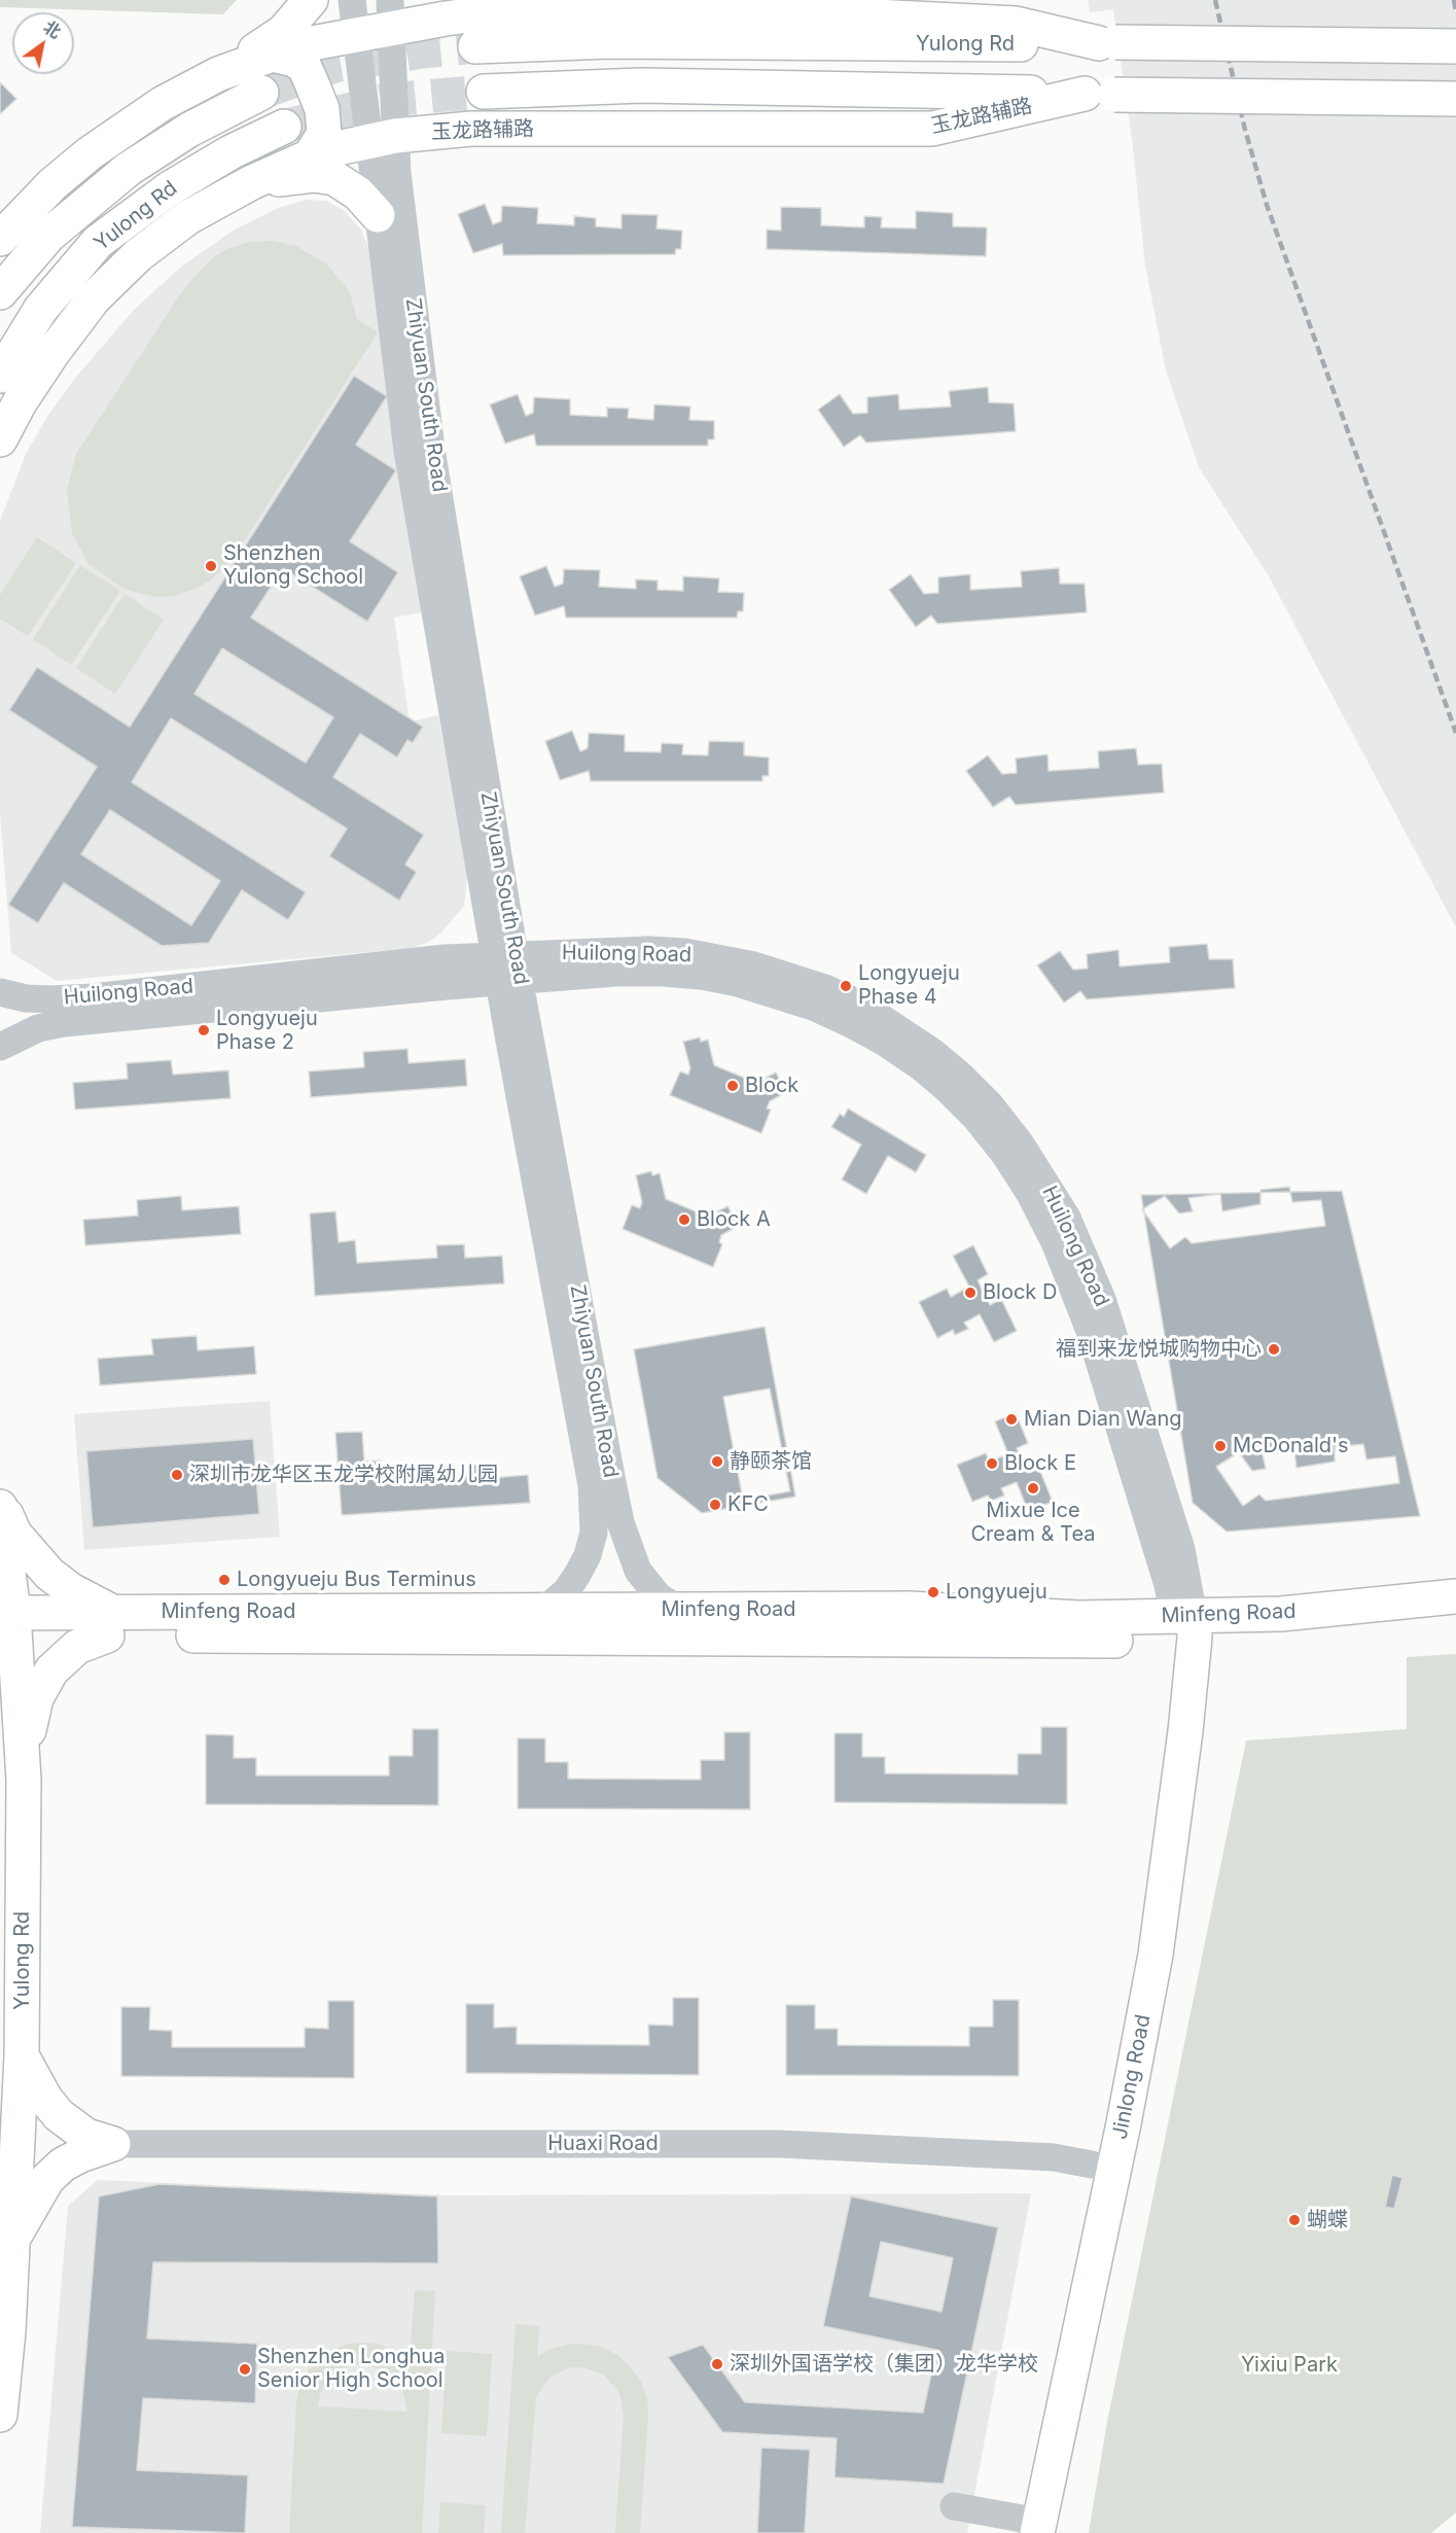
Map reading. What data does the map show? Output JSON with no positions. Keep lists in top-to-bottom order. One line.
{"streets":{"main road":["Yulong Rd","玉龙路辅路","Minfeng Road","Jinlong Road"],"street":["Zhiyuan South Road","Huilong Road","Huaxi Road"]},"crossings":[["Yulong Rd","Minfeng Road"],["玉龙路辅路","Zhiyuan South Road"],["Zhiyuan South Road","Huilong Road"],["Zhiyuan South Road","Minfeng Road"],["Huilong Road","Minfeng Road"],["Huilong Road","Jinlong Road"],["Minfeng Road","Jinlong Road"],["Jinlong Road","Huaxi Road"]],"parks":["Yixiu Park"],"places":["Shenzhen Yulong School","Longyueju Phase 4","Longyueju Phase 2","Block","Block A","Block D","福到来龙悦城购物中心","Mian Dian Wang","McDonald's","静颐茶馆","Block E","深圳市龙华区玉龙学校附属幼儿园","Mixue Ice Cream & Tea","KFC","Longyueju Bus Terminus","Longyueju","蝴蝶","深圳外国语学校（集团）龙华学校","Shenzhen Longhua Senior High School"],"north":"top right"}
